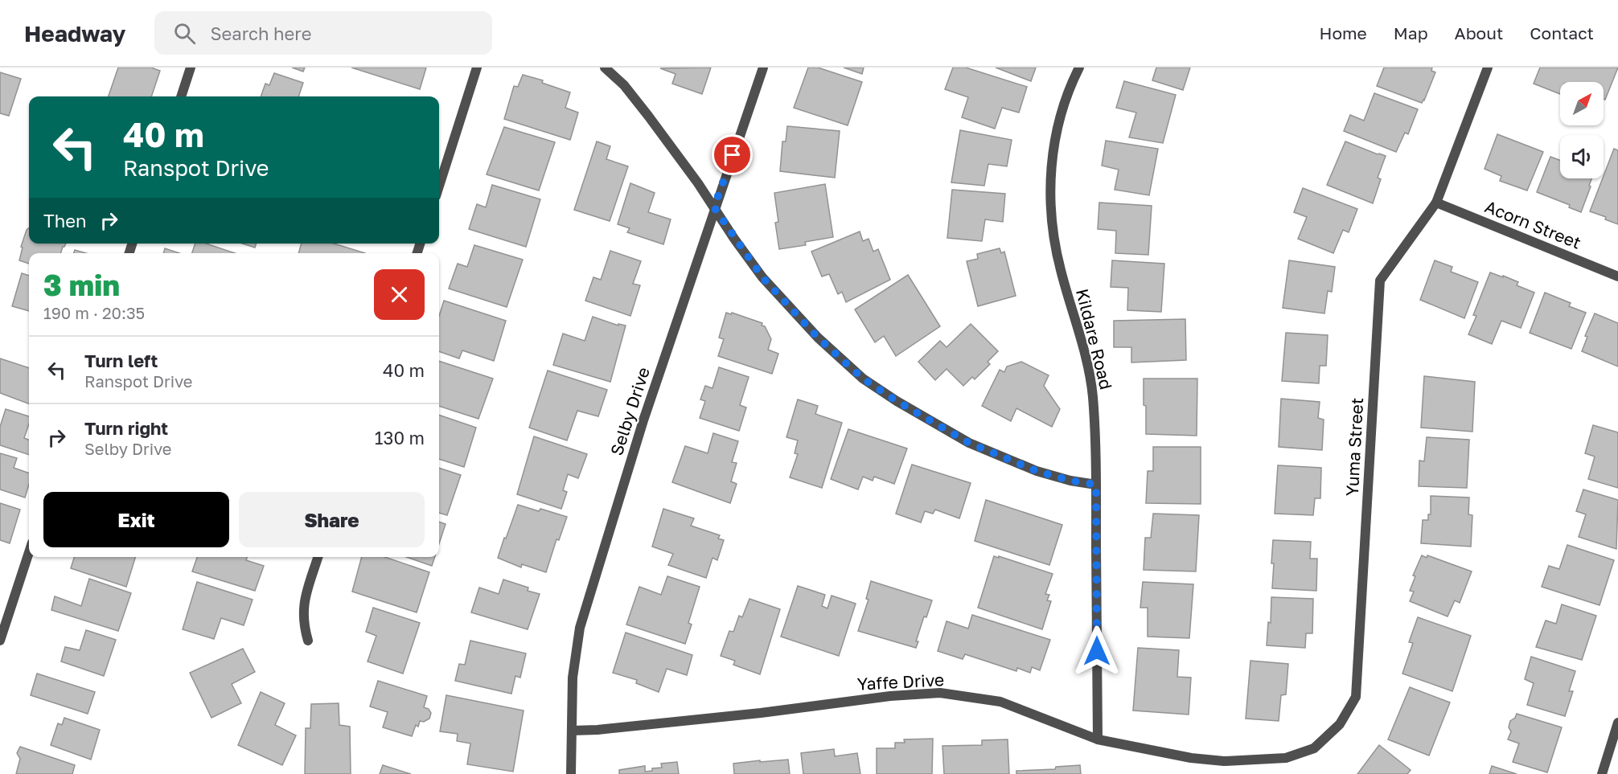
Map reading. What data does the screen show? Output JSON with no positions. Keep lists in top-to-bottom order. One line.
{"streets":{"street":["Acorn Street","Kildare Road","Selby Drive","Yuma Street","Yaffe Drive"]},"crossings":[["Acorn Street","Yuma Street"],["Kildare Road","Yaffe Drive"],["Selby Drive","Yaffe Drive"],["Yuma Street","Yaffe Drive"]],"north":"top right","page":{"header":"Headway","search":"Search here","nav":["Home","Map","About","Contact"],"turn":["40 m","Ranspot Drive"],"then":"Then","heading":["3 min","190 m · 20:35"],"list":[{"name":"Turn left","note":"Ranspot Drive","value":"40 m"},{"name":"Turn right","note":"Selby Drive","value":"130 m"}],"buttons":["Exit","Share"]}}
